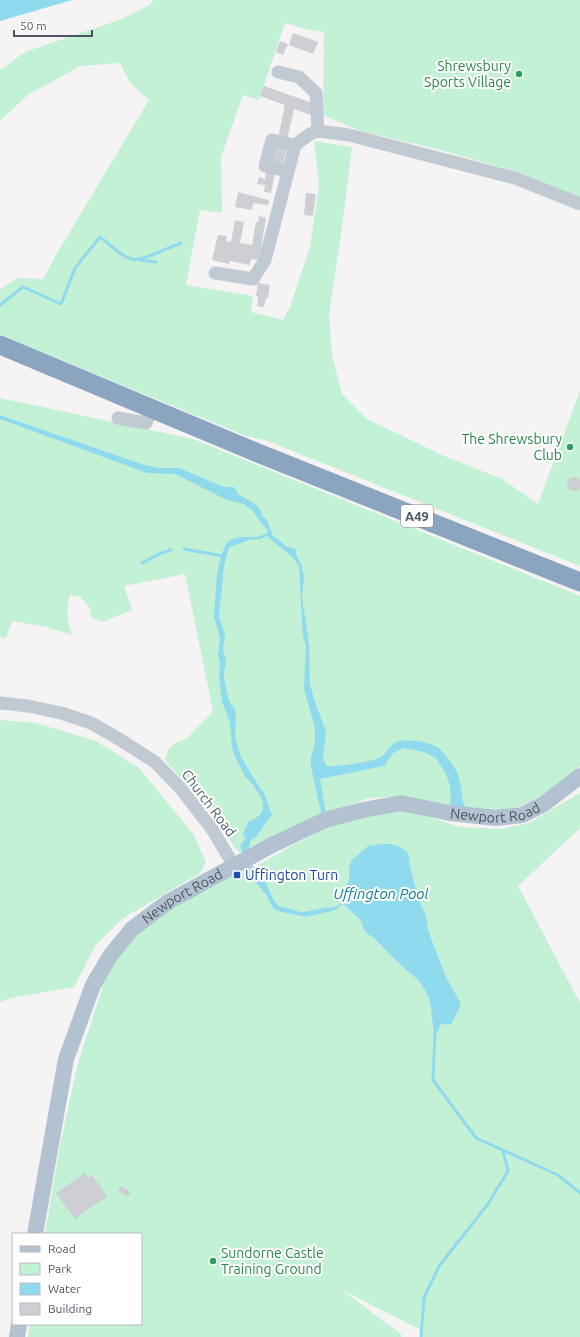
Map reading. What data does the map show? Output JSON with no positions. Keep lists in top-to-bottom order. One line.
{"streets":{"highway":["A49"],"main road":["Newport Road"],"street":["Church Road"]},"crossings":[["Church Road","Newport Road"]],"water":["Uffington Pool"],"places":{"other":["Shrewsbury Sports Village","The Shrewsbury Club","Sundorne Castle Training Ground"],"transit":["Uffington Turn"]},"legend":["Road","Park","Water","Building"],"scale_bar":"50 m"}
